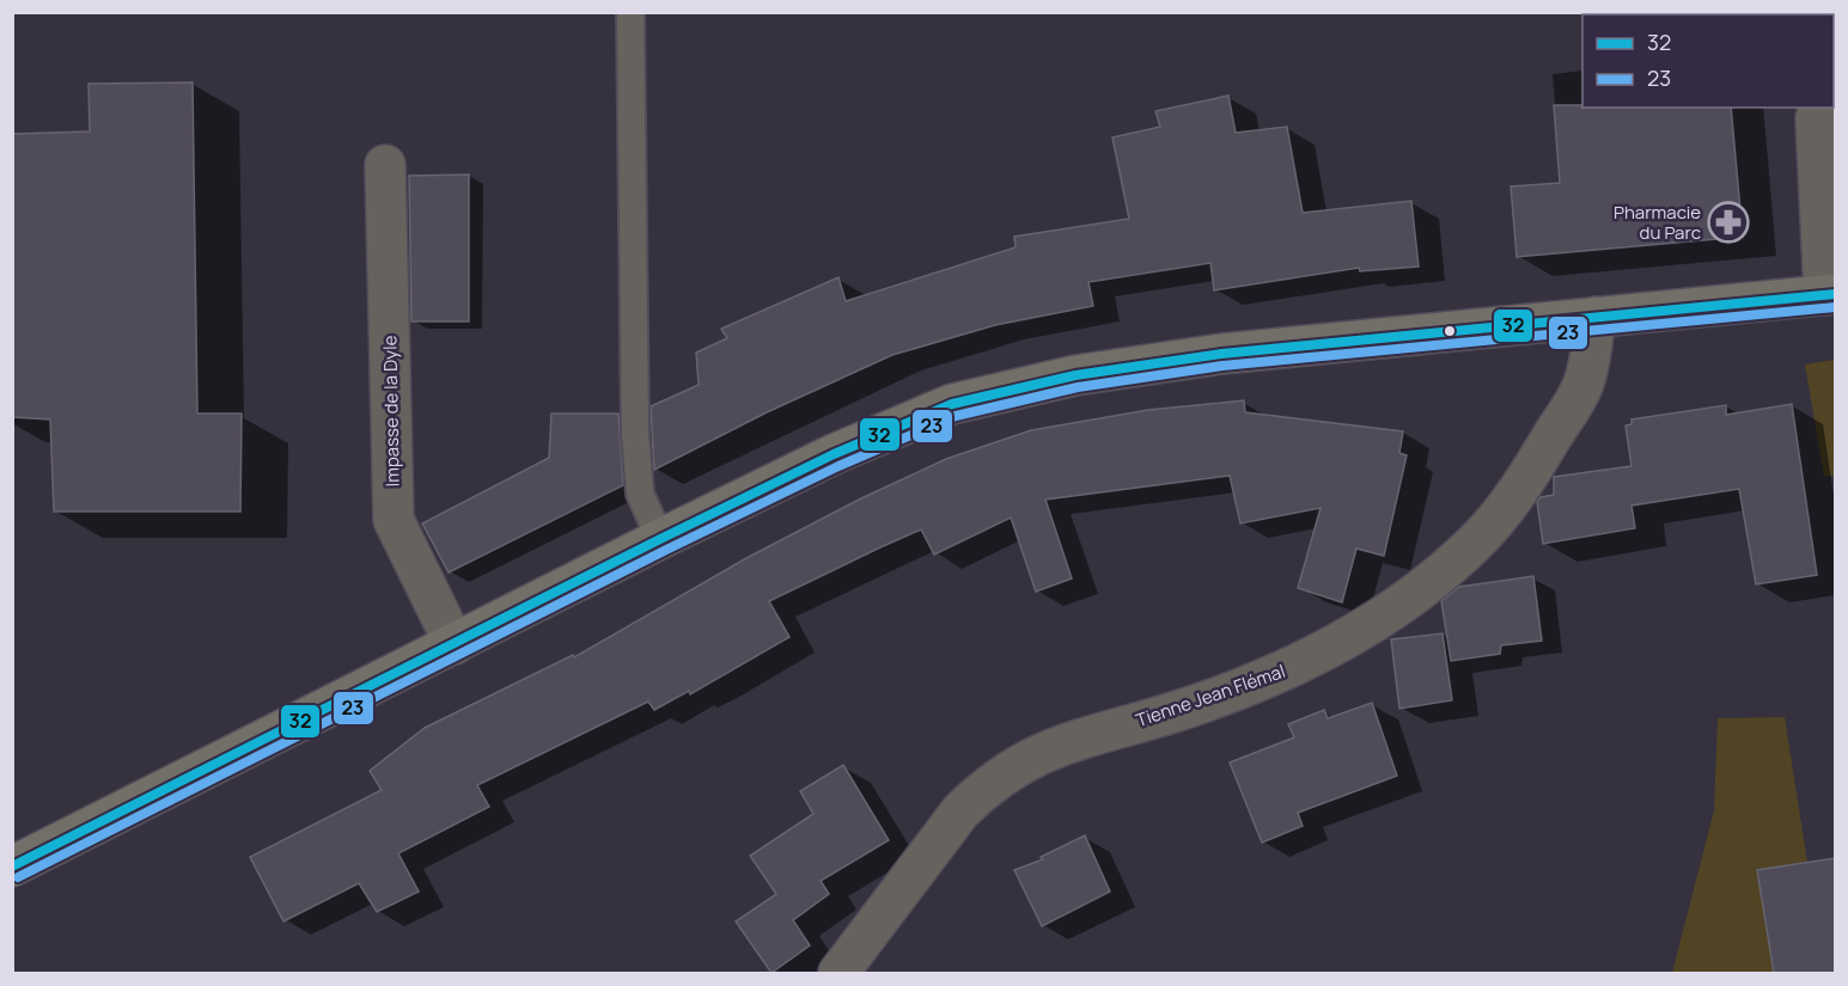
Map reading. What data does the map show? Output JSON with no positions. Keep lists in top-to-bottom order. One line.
{"streets":{"street":["Impasse de la Dyle","Tienne Jean Flémal"]},"places":{"pharmacy":["Pharmacie du Parc"]},"lines":["transit line 32","transit line 23"],"legend":["32","23"]}
